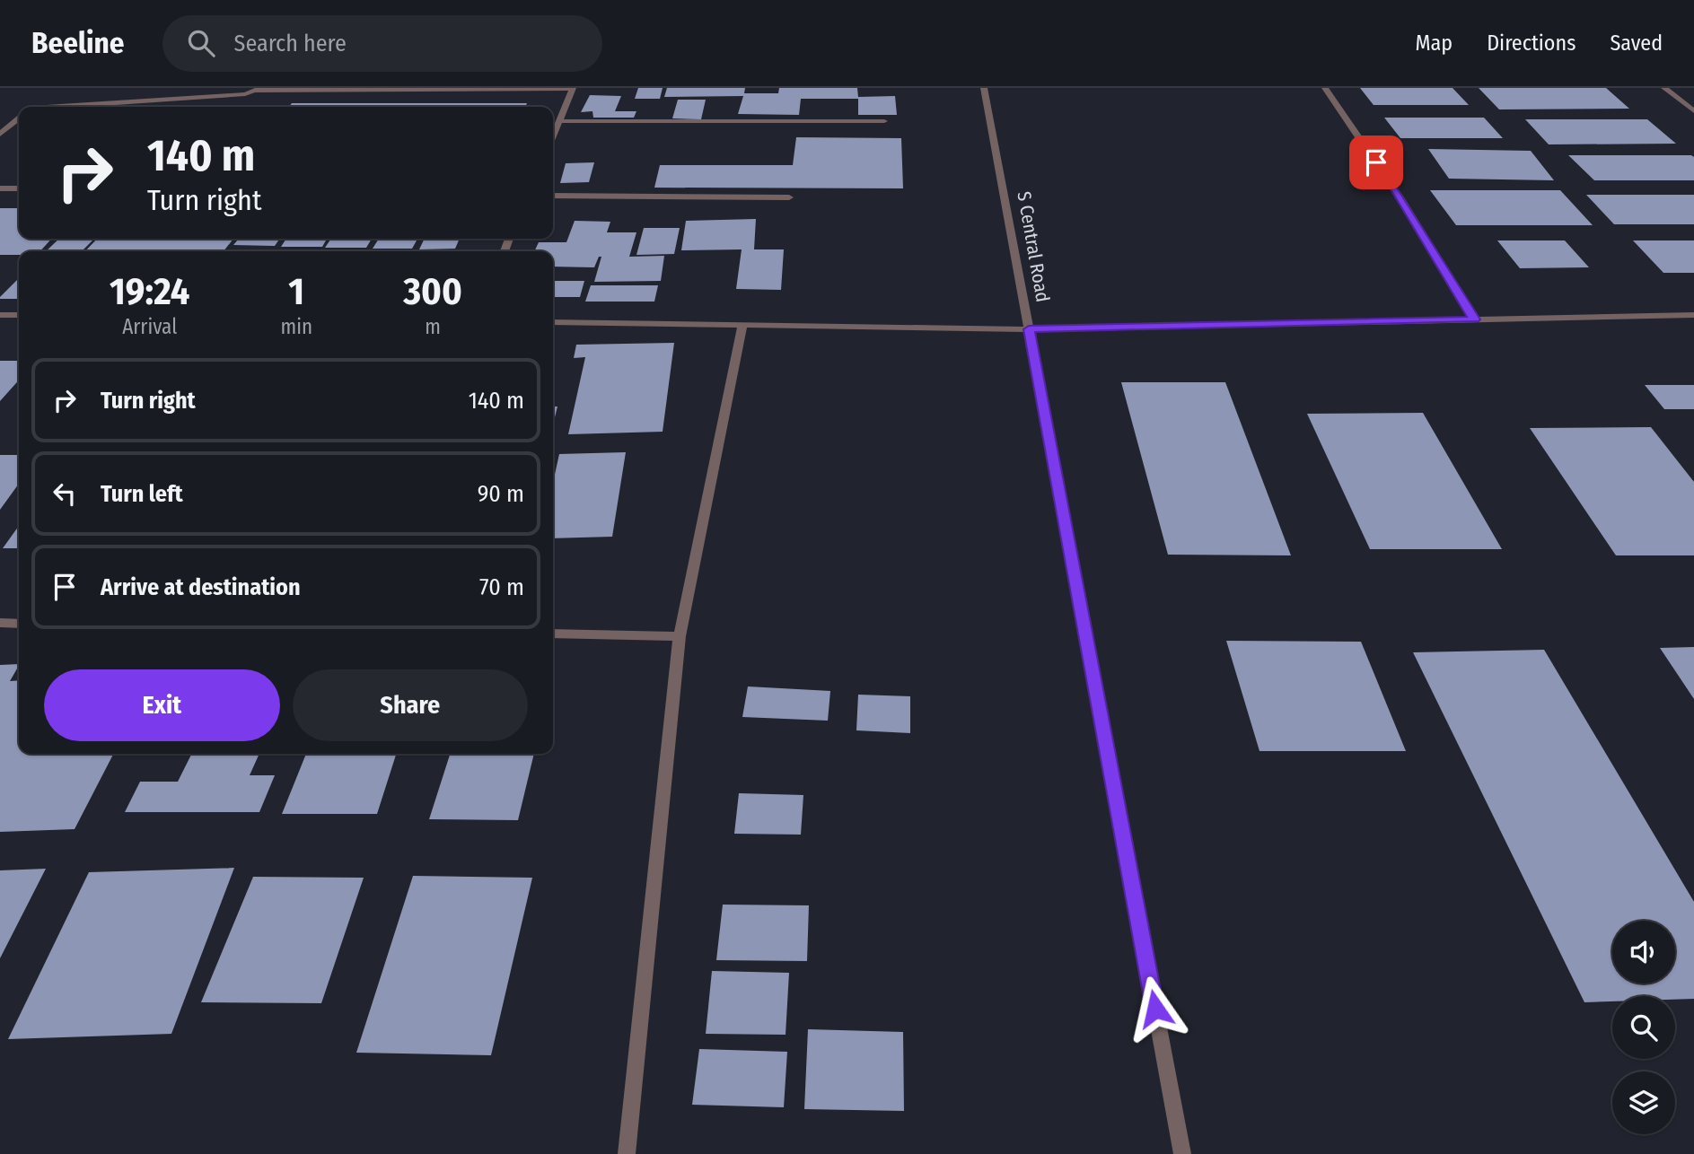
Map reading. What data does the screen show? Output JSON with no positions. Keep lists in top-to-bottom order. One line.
{"streets":{"street":["S Central Road"]},"page":{"header":"Beeline","search":"Search here","nav":["Map","Directions","Saved"],"turn":["140 m","Turn right"],"eta":["19:24","Arrival","1","min","300","m"],"list":[{"name":"Turn right","value":"140 m"},{"name":"Turn left","value":"90 m"},{"name":"Arrive at destination","value":"70 m"}],"buttons":["Exit","Share"]}}
